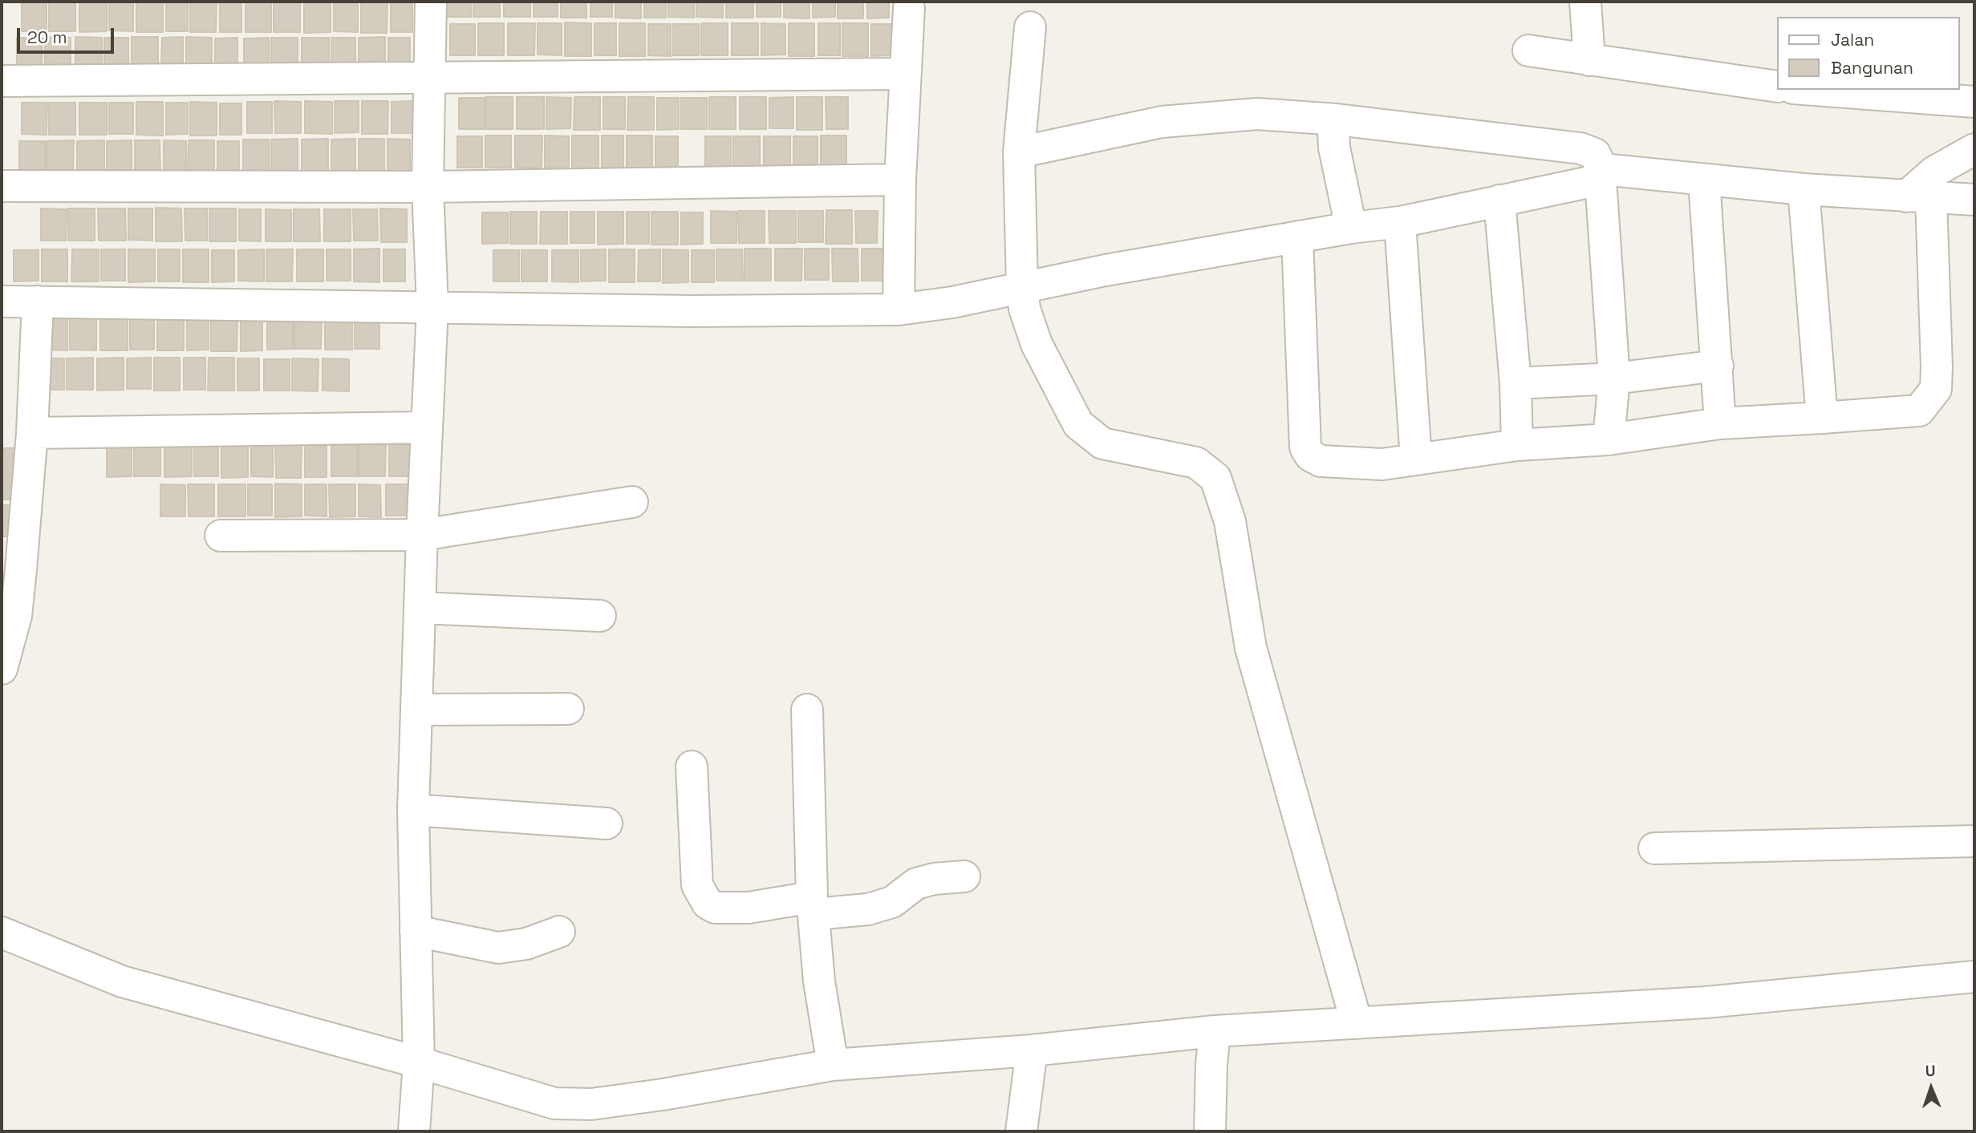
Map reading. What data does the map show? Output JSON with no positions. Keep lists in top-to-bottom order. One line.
{"legend":["Jalan","Bangunan"],"scale_bar":"20 m","north":"top"}
